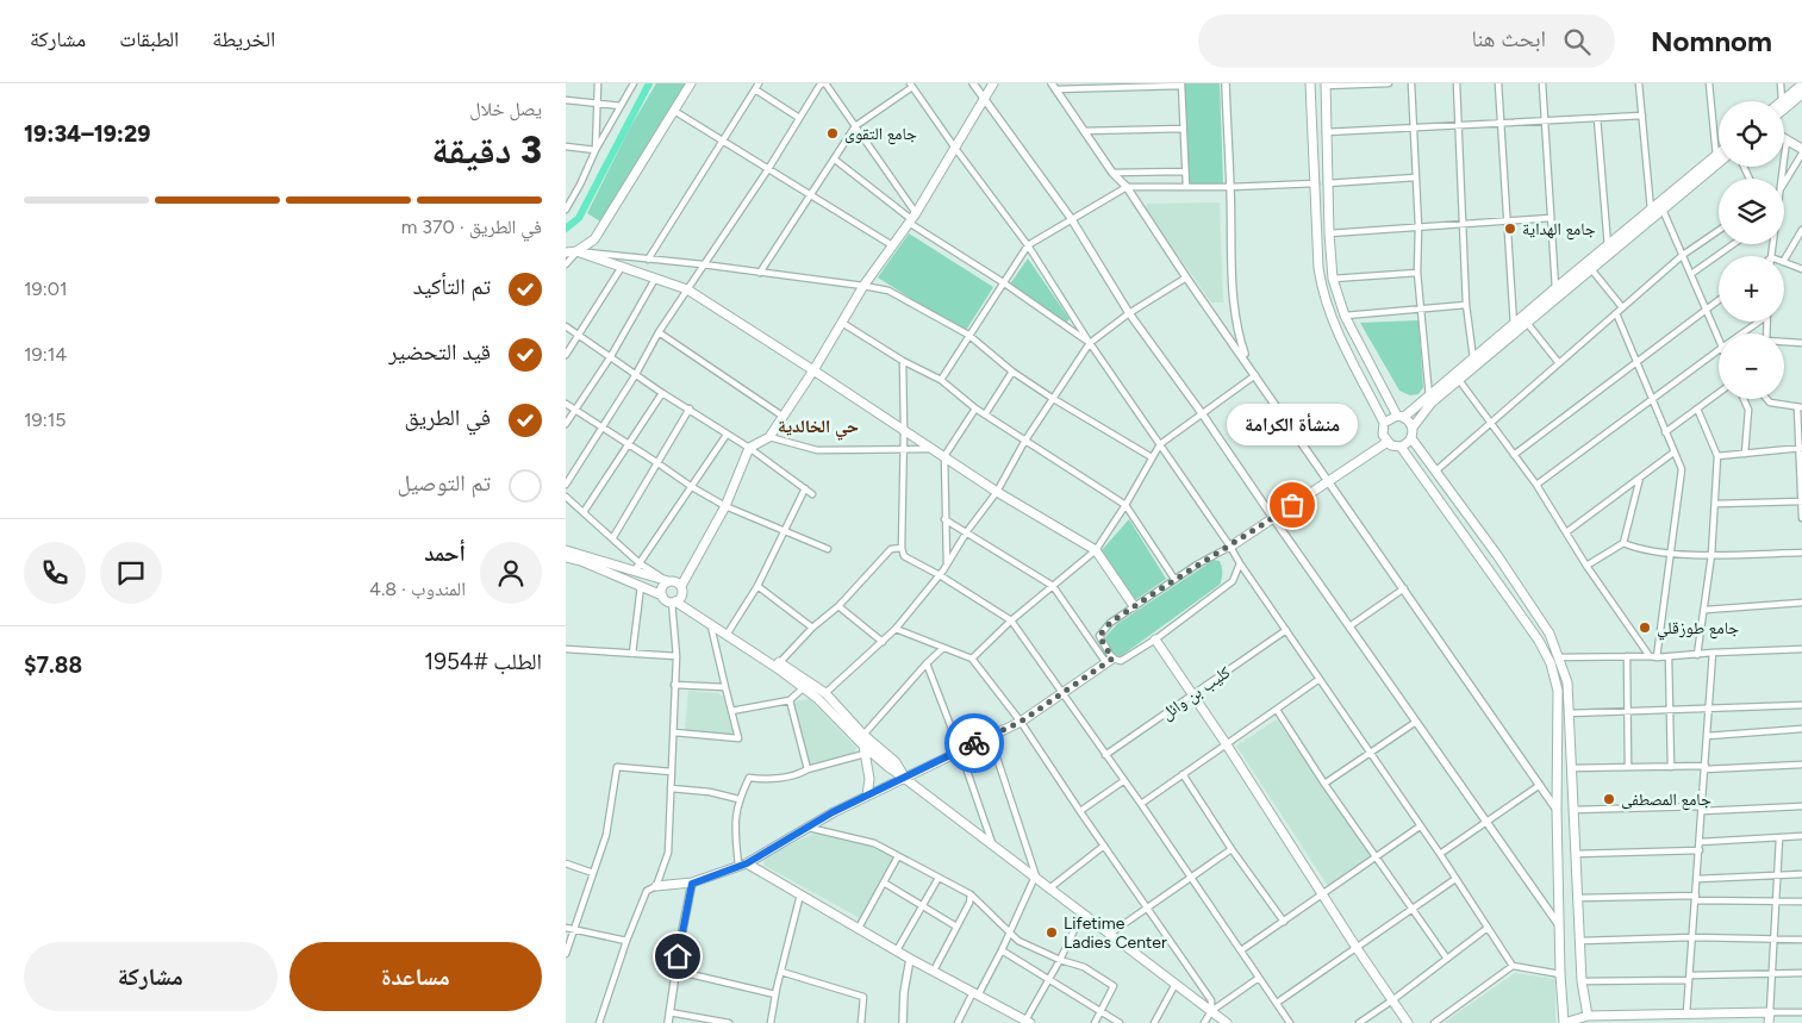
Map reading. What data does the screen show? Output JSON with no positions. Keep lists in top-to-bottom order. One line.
{"streets":{"street":["كليب بن وائل"]},"districts":["حي الخالدية"],"places":["جامع التقوى","جامع الهداية","منشأة الكرامة","جامع طوزقلي","جامع المصطفى","Lifetime Ladies Center"],"page":{"header":"Nomnom","search":"ابحث هنا","nav":["الخريطة","الطبقات","مشاركة"],"heading":["3 دقيقة","يصل خلال","19:29–19:34"],"panel":["أحمد","المندوب · 4.8","الطلب #1954","$7.88"],"map_buttons":["+","−"],"bar":"في الطريق · 370 m","list":[["تم التأكيد","19:01"],["قيد التحضير","19:14"],["في الطريق","19:15"],"تم التوصيل"],"bubble":"منشأة الكرامة","buttons":["مساعدة","مشاركة"]}}
